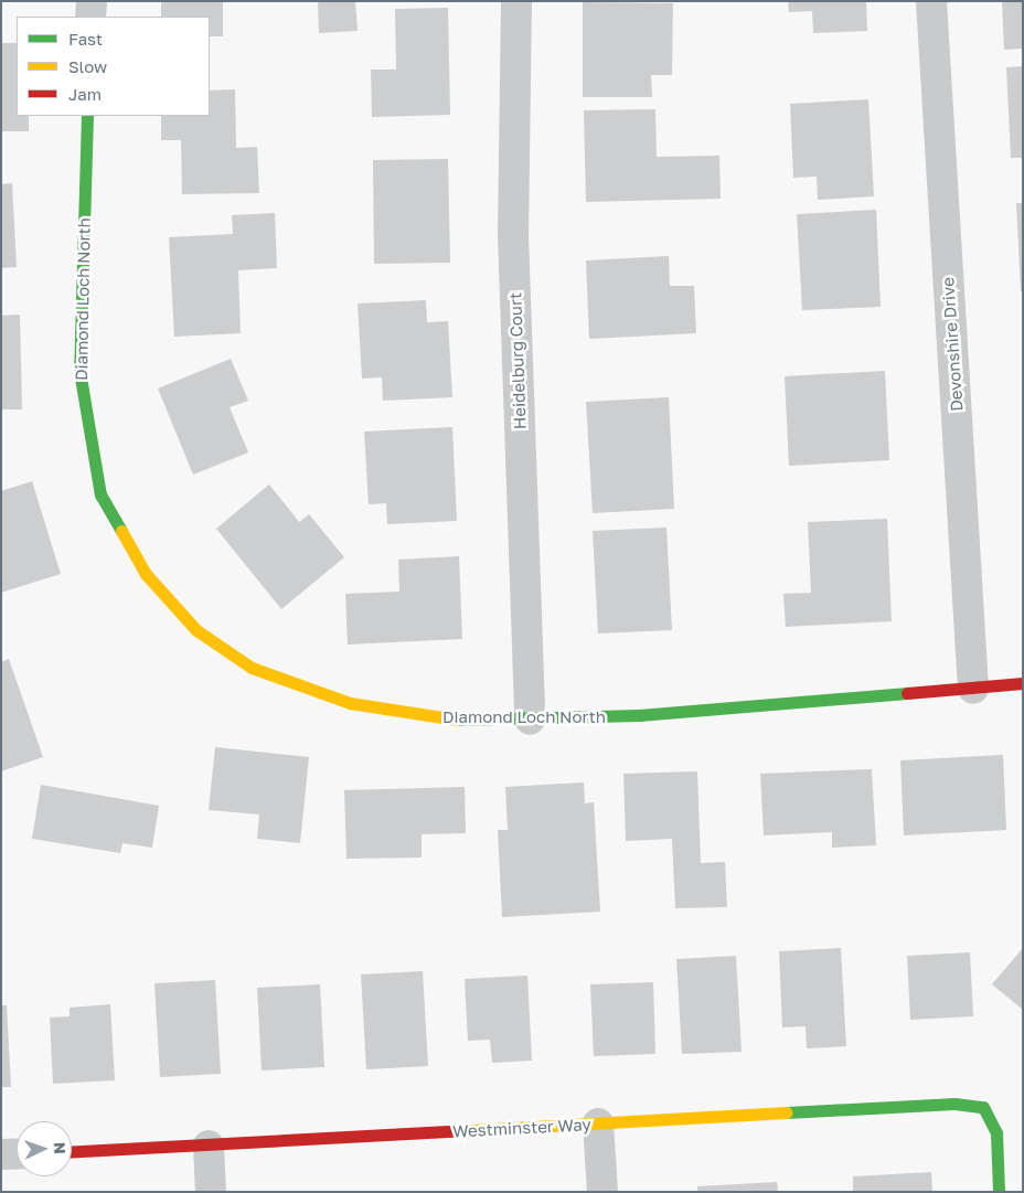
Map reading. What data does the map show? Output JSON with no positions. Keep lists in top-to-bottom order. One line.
{"streets":{"street":["Diamond Loch North","Devonshire Drive","Heidelburg Court","Westminster Way"]},"crossings":[["Diamond Loch North","Devonshire Drive"],["Diamond Loch North","Heidelburg Court"]],"legend":["Fast","Slow","Jam"],"north":"right"}
